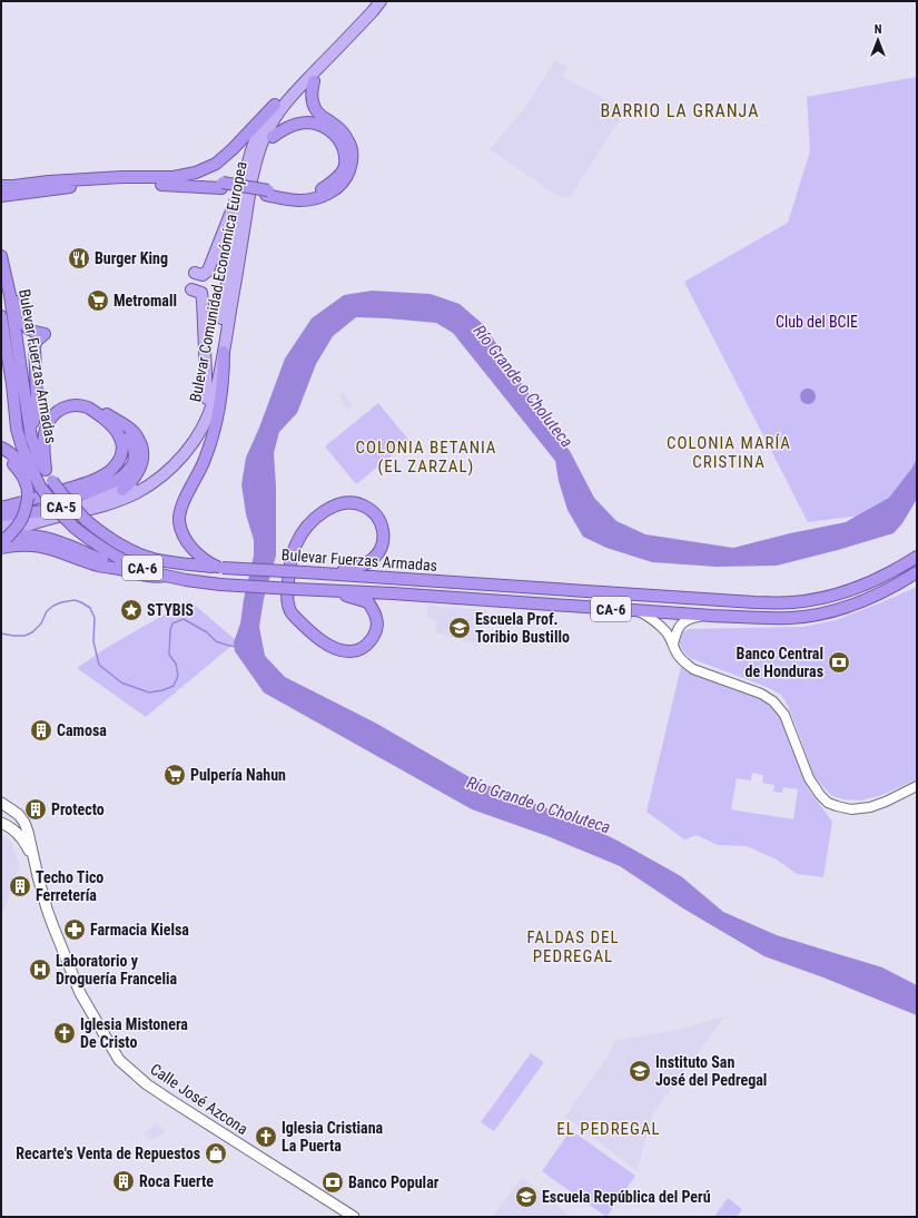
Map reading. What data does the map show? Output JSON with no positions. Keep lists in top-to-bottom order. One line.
{"streets":{"highway":["Bulevar Fuerzas Armadas","CA-6"],"main road":["Bulevar Comunidad Económica Europea","CA-5","Calle José Azcona"]},"districts":["BARRIO LA GRANJA","COLONIA MARÍA CRISTINA","COLONIA BETANIA (EL ZARZAL)","FALDAS DEL PEDREGAL","EL PEDREGAL"],"water":["Río Grande o Choluteca"],"parks":["Club del BCIE"],"places":{"restaurant":["Burger King"],"supermarket":["Metromall","Pulpería Nahun"],"place":["STYBIS"],"school or university":["Escuela Prof. Toribio Bustillo","Instituto San José del Pedregal","Escuela República del Perú"],"bank":["Banco Central de Honduras","Banco Popular"],"building":["Camosa","Protecto","Techo Tico Ferretería","Roca Fuerte"],"pharmacy":["Farmacia Kielsa"],"hospital":["Laboratorio y Droguería Francelia"],"church":["Iglesia Mistonera De Cristo","Iglesia Cristiana La Puerta"],"shop":["Recarte's Venta de Repuestos"]},"north":"top"}
